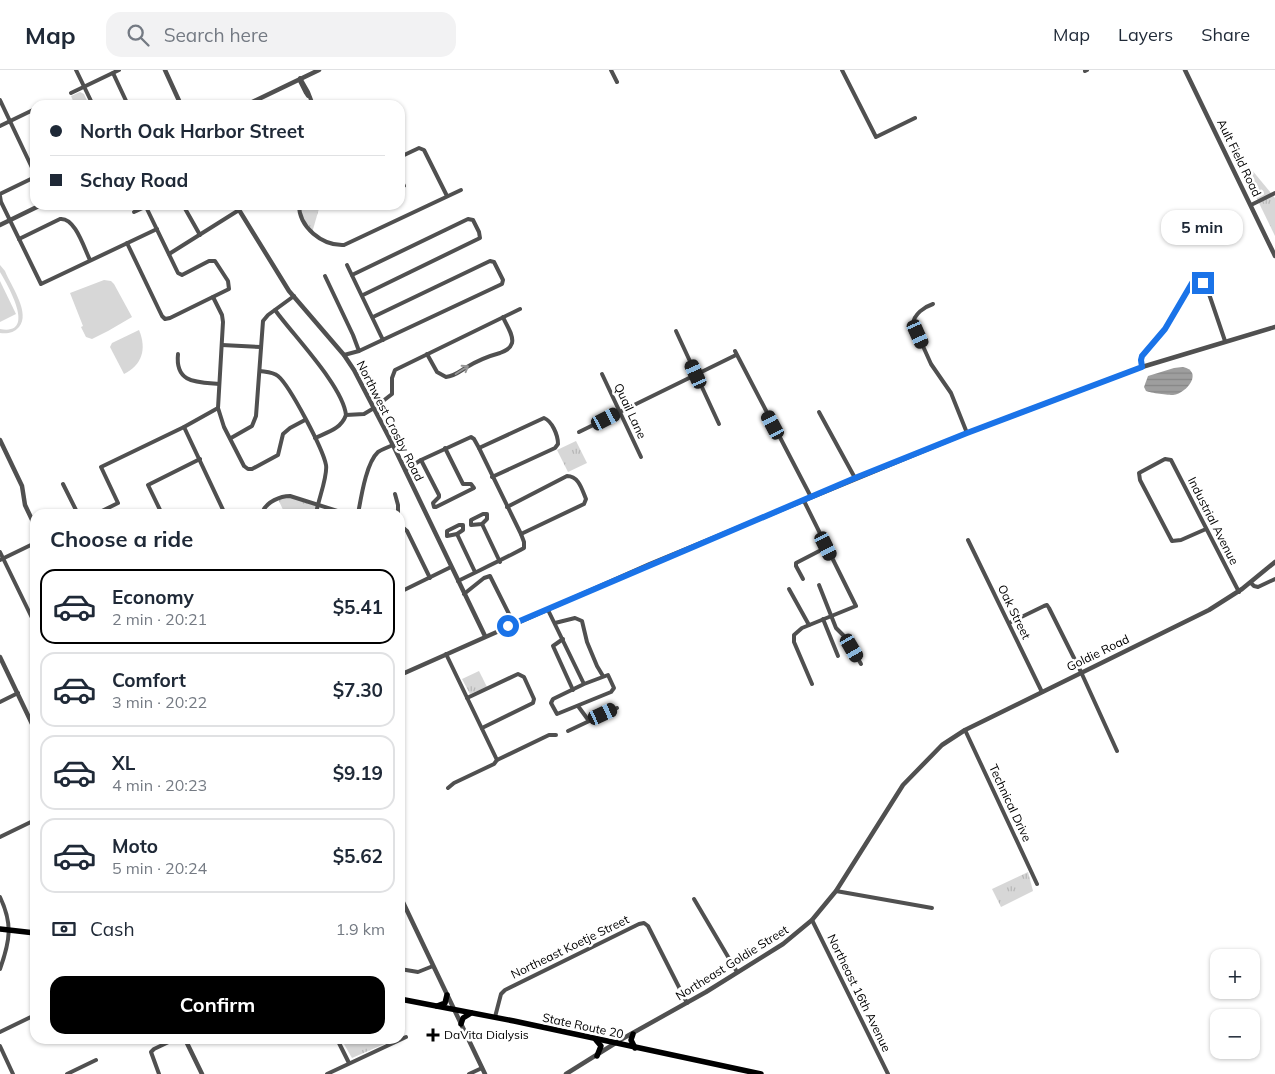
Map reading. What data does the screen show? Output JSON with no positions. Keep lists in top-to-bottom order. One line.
{"streets":{"main road":["State Route 20"],"street":["Ault Field Road","Quail Lane","Northwest Crosby Road","Industrial Avenue","Oak Street","Goldie Road","Technical Drive","Northeast Koetje Street","Northeast Goldie Street","Northeast 16th Avenue"]},"crossings":[["Industrial Avenue","Goldie Road"],["Oak Street","Goldie Road"],["Goldie Road","Technical Drive"],["Goldie Road","Northeast Goldie Street"],["Northeast Koetje Street","Northeast Goldie Street"],["Northeast Koetje Street","State Route 20"],["Northeast Goldie Street","Northeast 16th Avenue"],["Northeast Goldie Street","State Route 20"]],"places":{"health":["DaVita Dialysis"]},"page":{"header":"Map","search":"Search here","nav":["Map","Layers","Share"],"banner":["North Oak Harbor Street","Schay Road"],"bubble":"5 min","heading":"Choose a ride","list":[{"name":"Economy","note":"2 min · 20:21","value":"$5.41"},{"name":"Comfort","note":"3 min · 20:22","value":"$7.30"},{"name":"XL","note":"4 min · 20:23","value":"$9.19"},{"name":"Moto","note":"5 min · 20:24","value":"$5.62"}],"pay":["Cash","1.9 km"],"map_buttons":["+","−"],"buttons":"Confirm"}}
